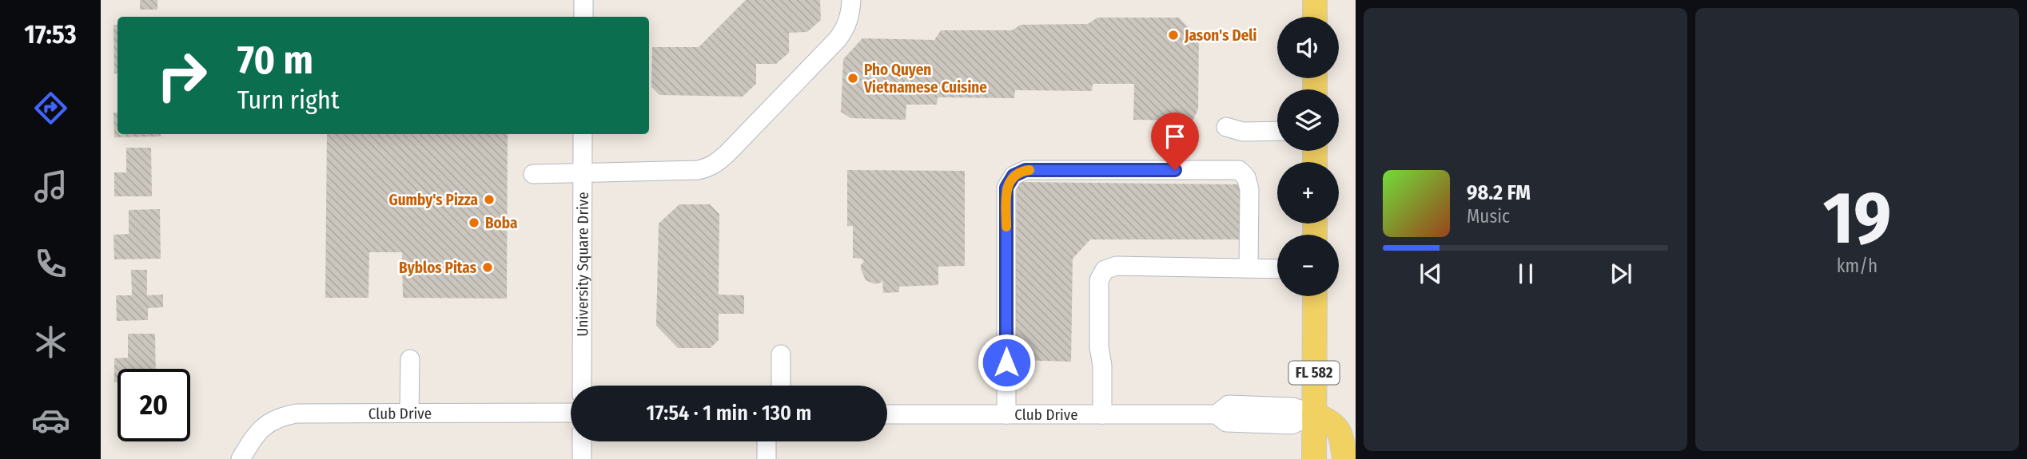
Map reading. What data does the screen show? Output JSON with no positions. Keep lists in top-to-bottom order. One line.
{"streets":{"main road":["FL 582"],"street":["University Square Drive","Club Drive"]},"crossings":[["FL 582","Club Drive"]],"places":["Jason's Deli","Pho Quyen Vietnamese Cuisine","Gumby's Pizza","Boba","Byblos Pitas"],"page":{"tabs":"17:53","tile":["19","km/h"],"map_buttons":["+","−"],"turn":["70 m","Turn right"],"song":["98.2 FM","Music"],"limit":"20","trip":"17:54 · 1 min · 130 m"}}
